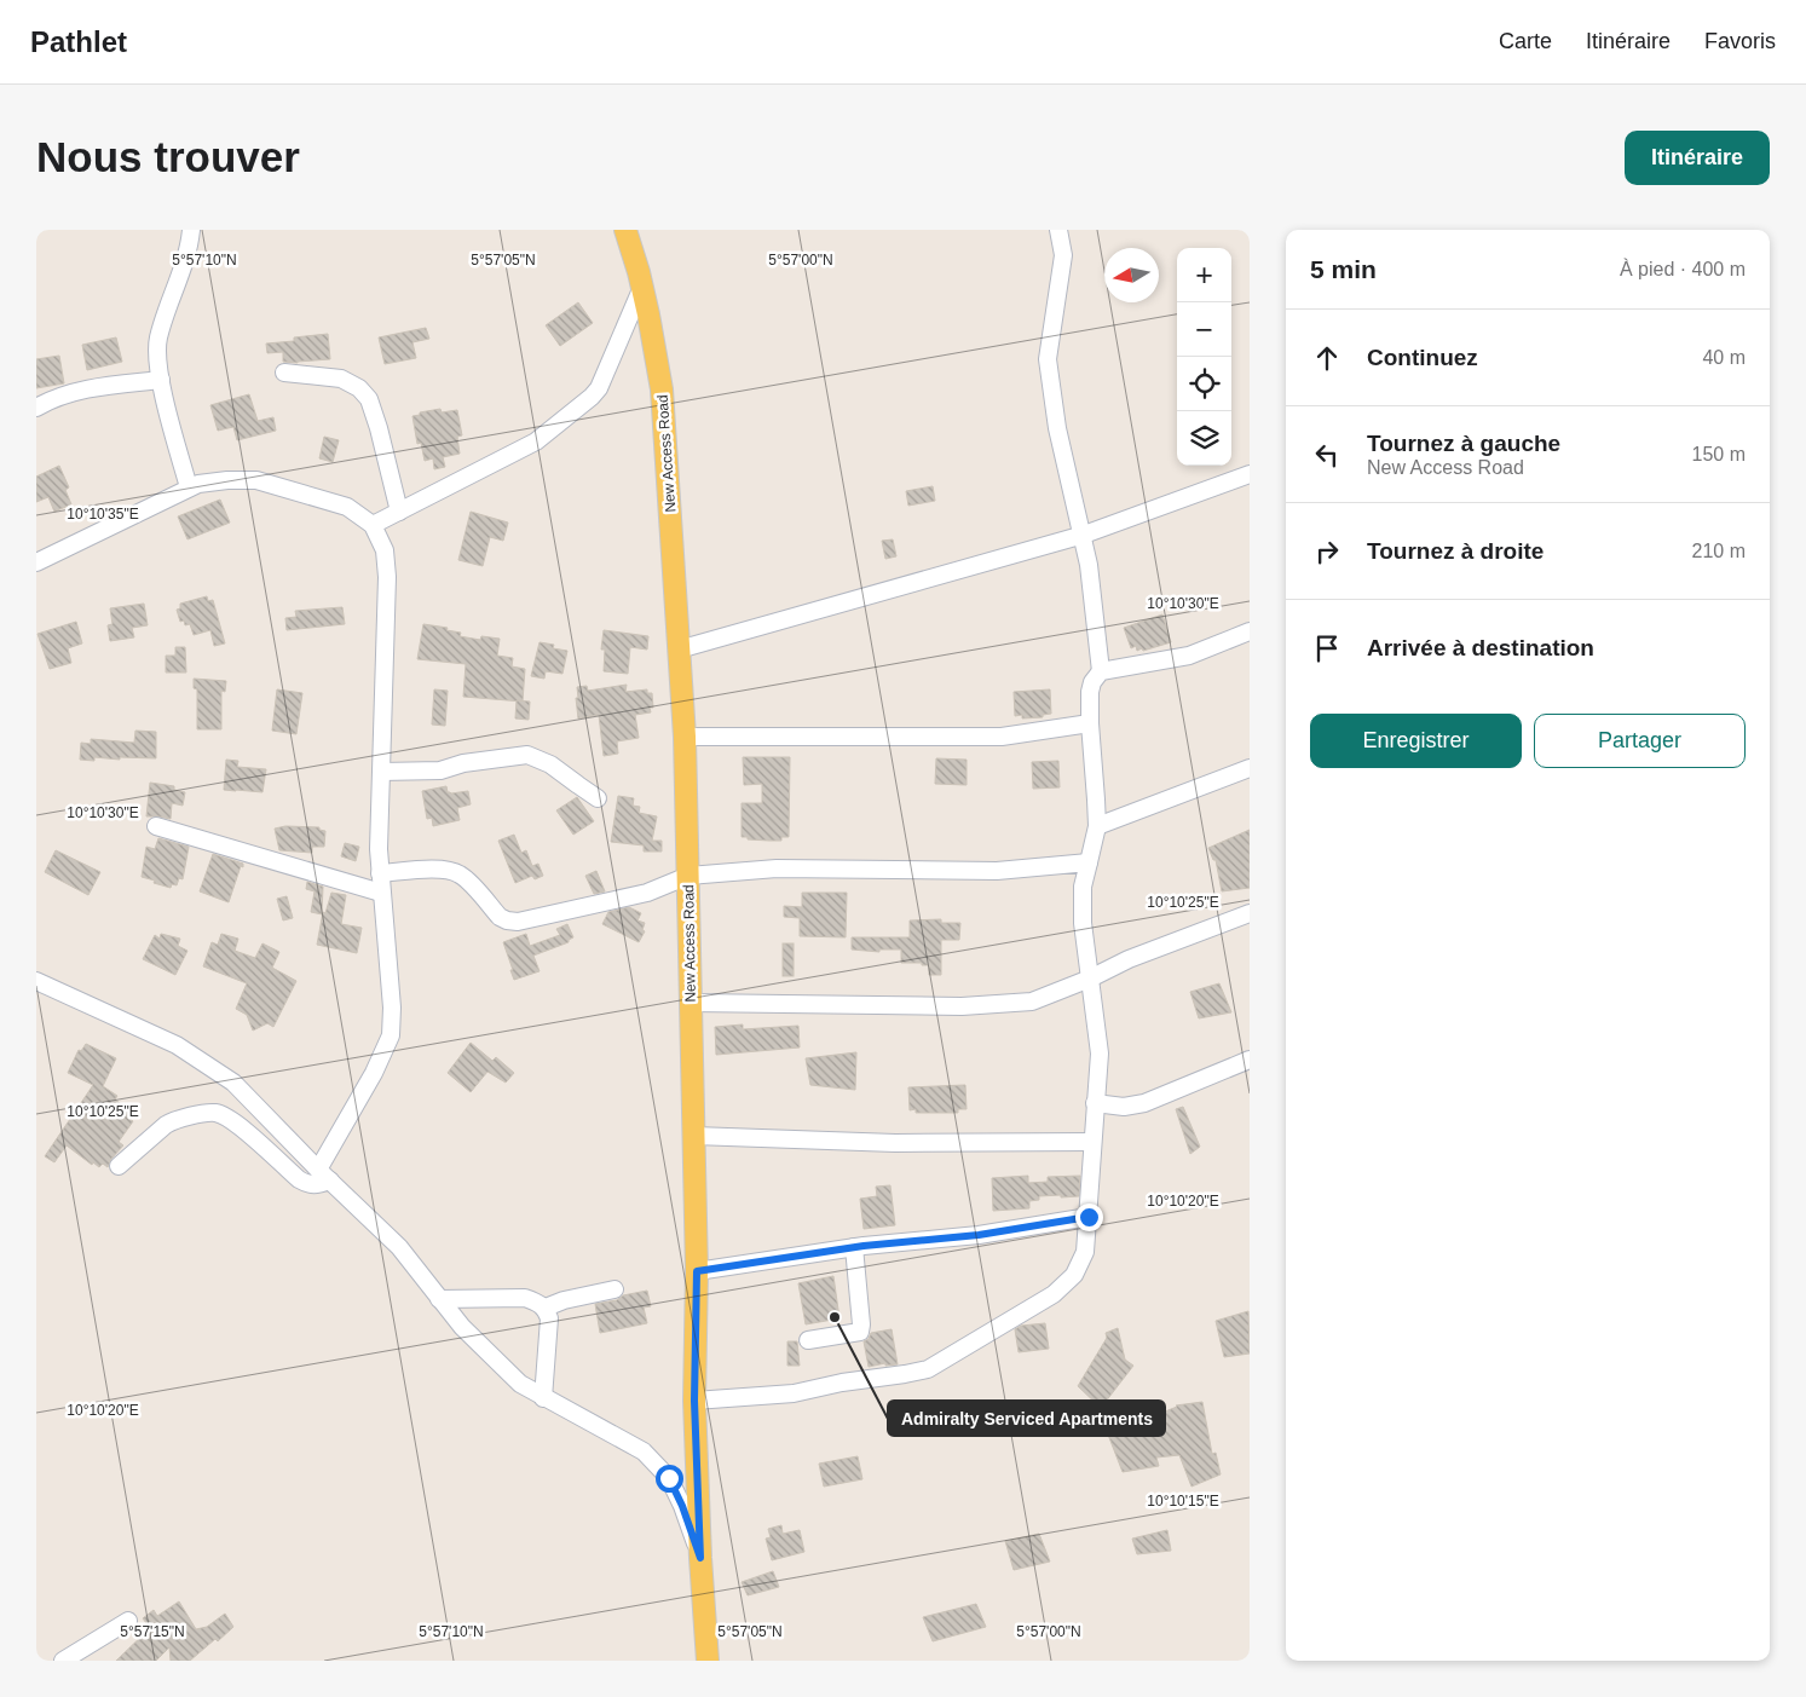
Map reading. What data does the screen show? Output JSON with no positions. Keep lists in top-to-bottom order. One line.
{"streets":{"main road":["New Access Road"]},"places":["Admiralty Serviced Apartments"],"north":"left","page":{"header":"Pathlet","nav":["Carte","Itinéraire","Favoris"],"buttons":["Itinéraire",["Enregistrer","Partager"]],"title":"Nous trouver","heading":["5 min","À pied · 400 m"],"map_buttons":["+","−"],"list":[["Continuez","40 m"],["Tournez à gauche","New Access Road","150 m"],["Tournez à droite","210 m"],"Arrivée à destination"]},"coordinates":["5°57'10\"N","5°57'05\"N","5°57'00\"N","10°10'35\"E","10°10'30\"E","10°10'25\"E","10°10'20\"E","10°10'15\"E","5°57'15\"N"]}
